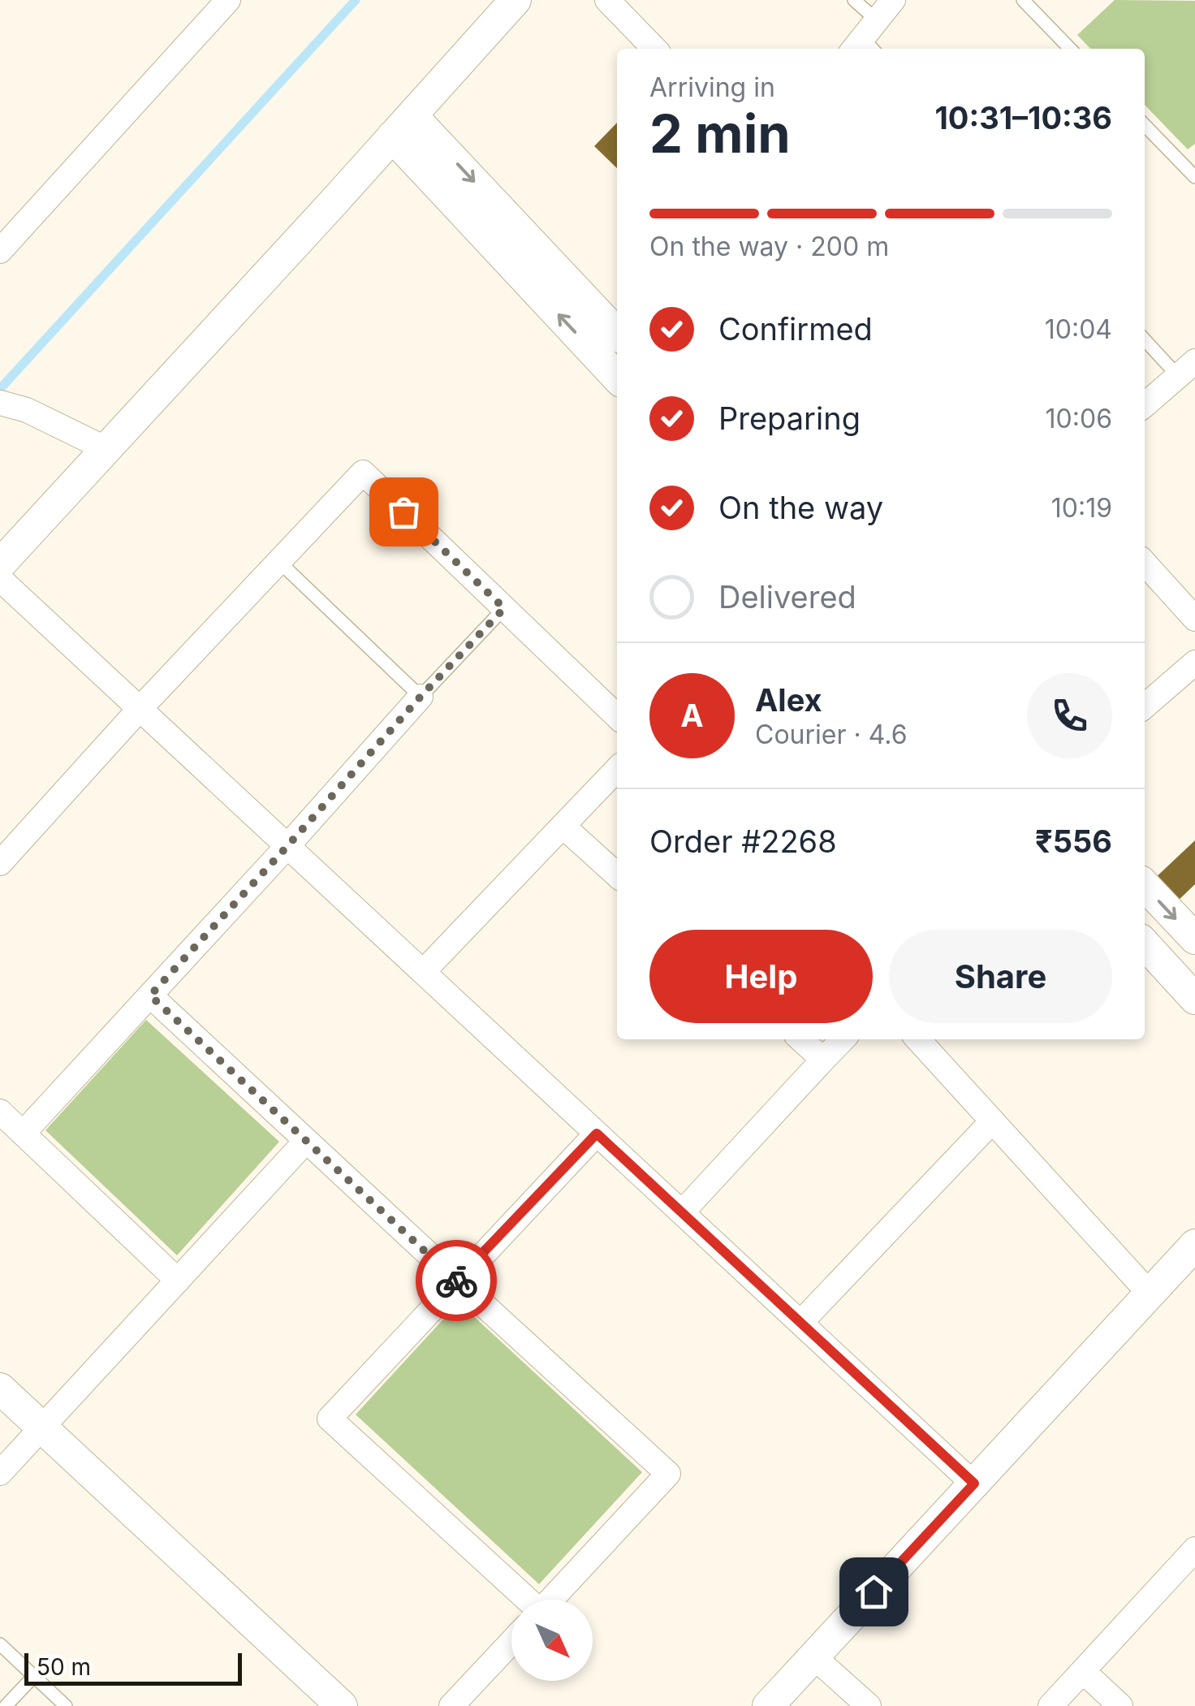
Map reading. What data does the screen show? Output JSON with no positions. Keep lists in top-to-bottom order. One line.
{"scale_bar":"50 m","north":"bottom right","page":{"heading":["2 min","Arriving in","10:31–10:36"],"panel":["Alex","Courier · 4.6","Order #2268","₹556"],"bar":"On the way · 200 m","list":[["Confirmed","10:04"],["Preparing","10:06"],["On the way","10:19"],"Delivered"],"round":"A","buttons":["Help","Share"],"scale":"50 m"}}
